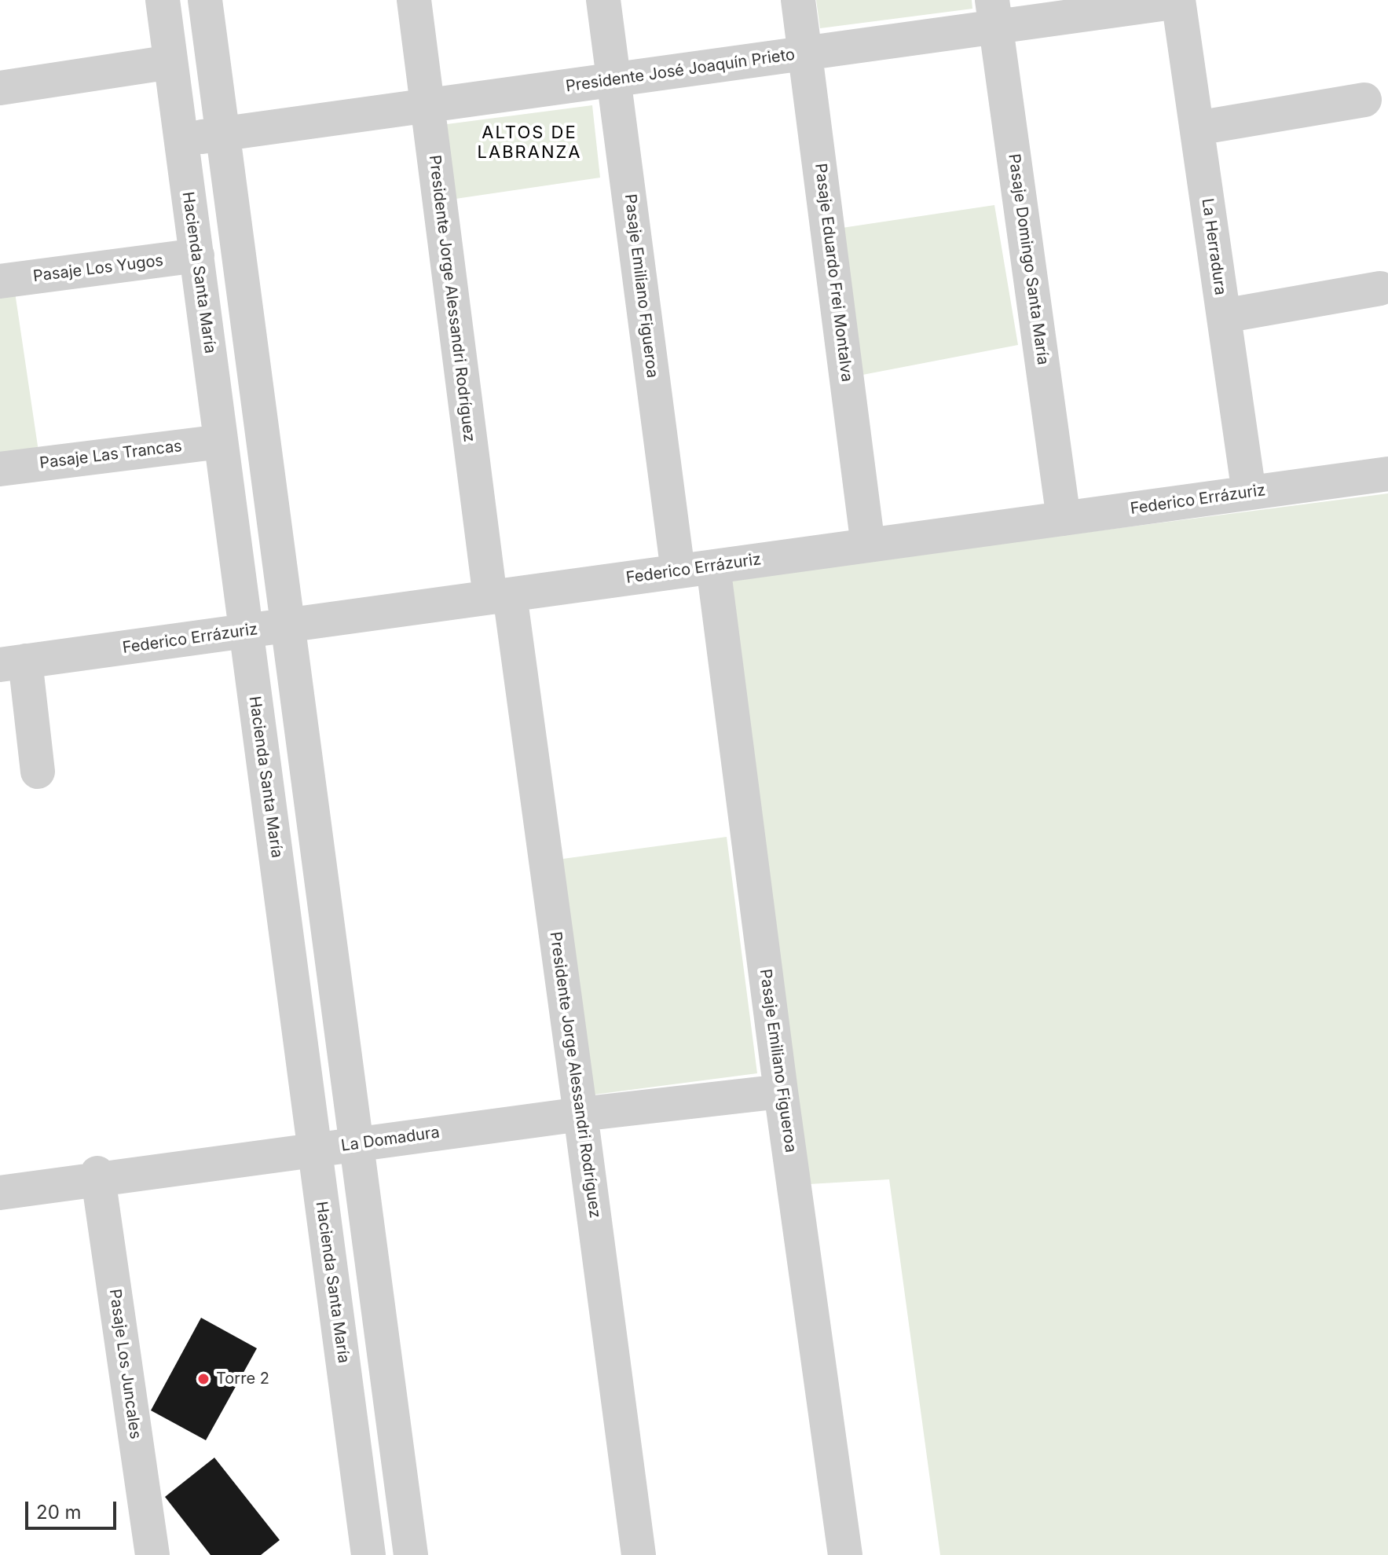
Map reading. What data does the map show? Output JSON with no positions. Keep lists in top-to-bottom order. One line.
{"streets":{"street":["Presidente José Joaquín Prieto","La Herradura","Pasaje Domingo Santa María","Pasaje Los Yugos","Hacienda Santa María","Pasaje Eduardo Frei Montalva","Pasaje Emiliano Figueroa","Presidente Jorge Alessandri Rodríguez","Pasaje Las Trancas","Federico Errázuriz","La Domadura","Pasaje Los Juncales"]},"crossings":[["Presidente José Joaquín Prieto","La Herradura"],["Presidente José Joaquín Prieto","Pasaje Domingo Santa María"],["Presidente José Joaquín Prieto","Hacienda Santa María"],["Presidente José Joaquín Prieto","Pasaje Eduardo Frei Montalva"],["Presidente José Joaquín Prieto","Pasaje Emiliano Figueroa"],["Presidente José Joaquín Prieto","Presidente Jorge Alessandri Rodríguez"],["La Herradura","Federico Errázuriz"],["Pasaje Domingo Santa María","Federico Errázuriz"],["Pasaje Los Yugos","Hacienda Santa María"],["Hacienda Santa María","Pasaje Las Trancas"],["Hacienda Santa María","Federico Errázuriz"],["Hacienda Santa María","La Domadura"],["Pasaje Eduardo Frei Montalva","Federico Errázuriz"],["Pasaje Emiliano Figueroa","Federico Errázuriz"],["Pasaje Emiliano Figueroa","La Domadura"],["Presidente Jorge Alessandri Rodríguez","Federico Errázuriz"],["Presidente Jorge Alessandri Rodríguez","La Domadura"],["La Domadura","Pasaje Los Juncales"]],"districts":["ALTOS DE LABRANZA"],"places":["Torre 2"],"scale_bar":"20 m"}
